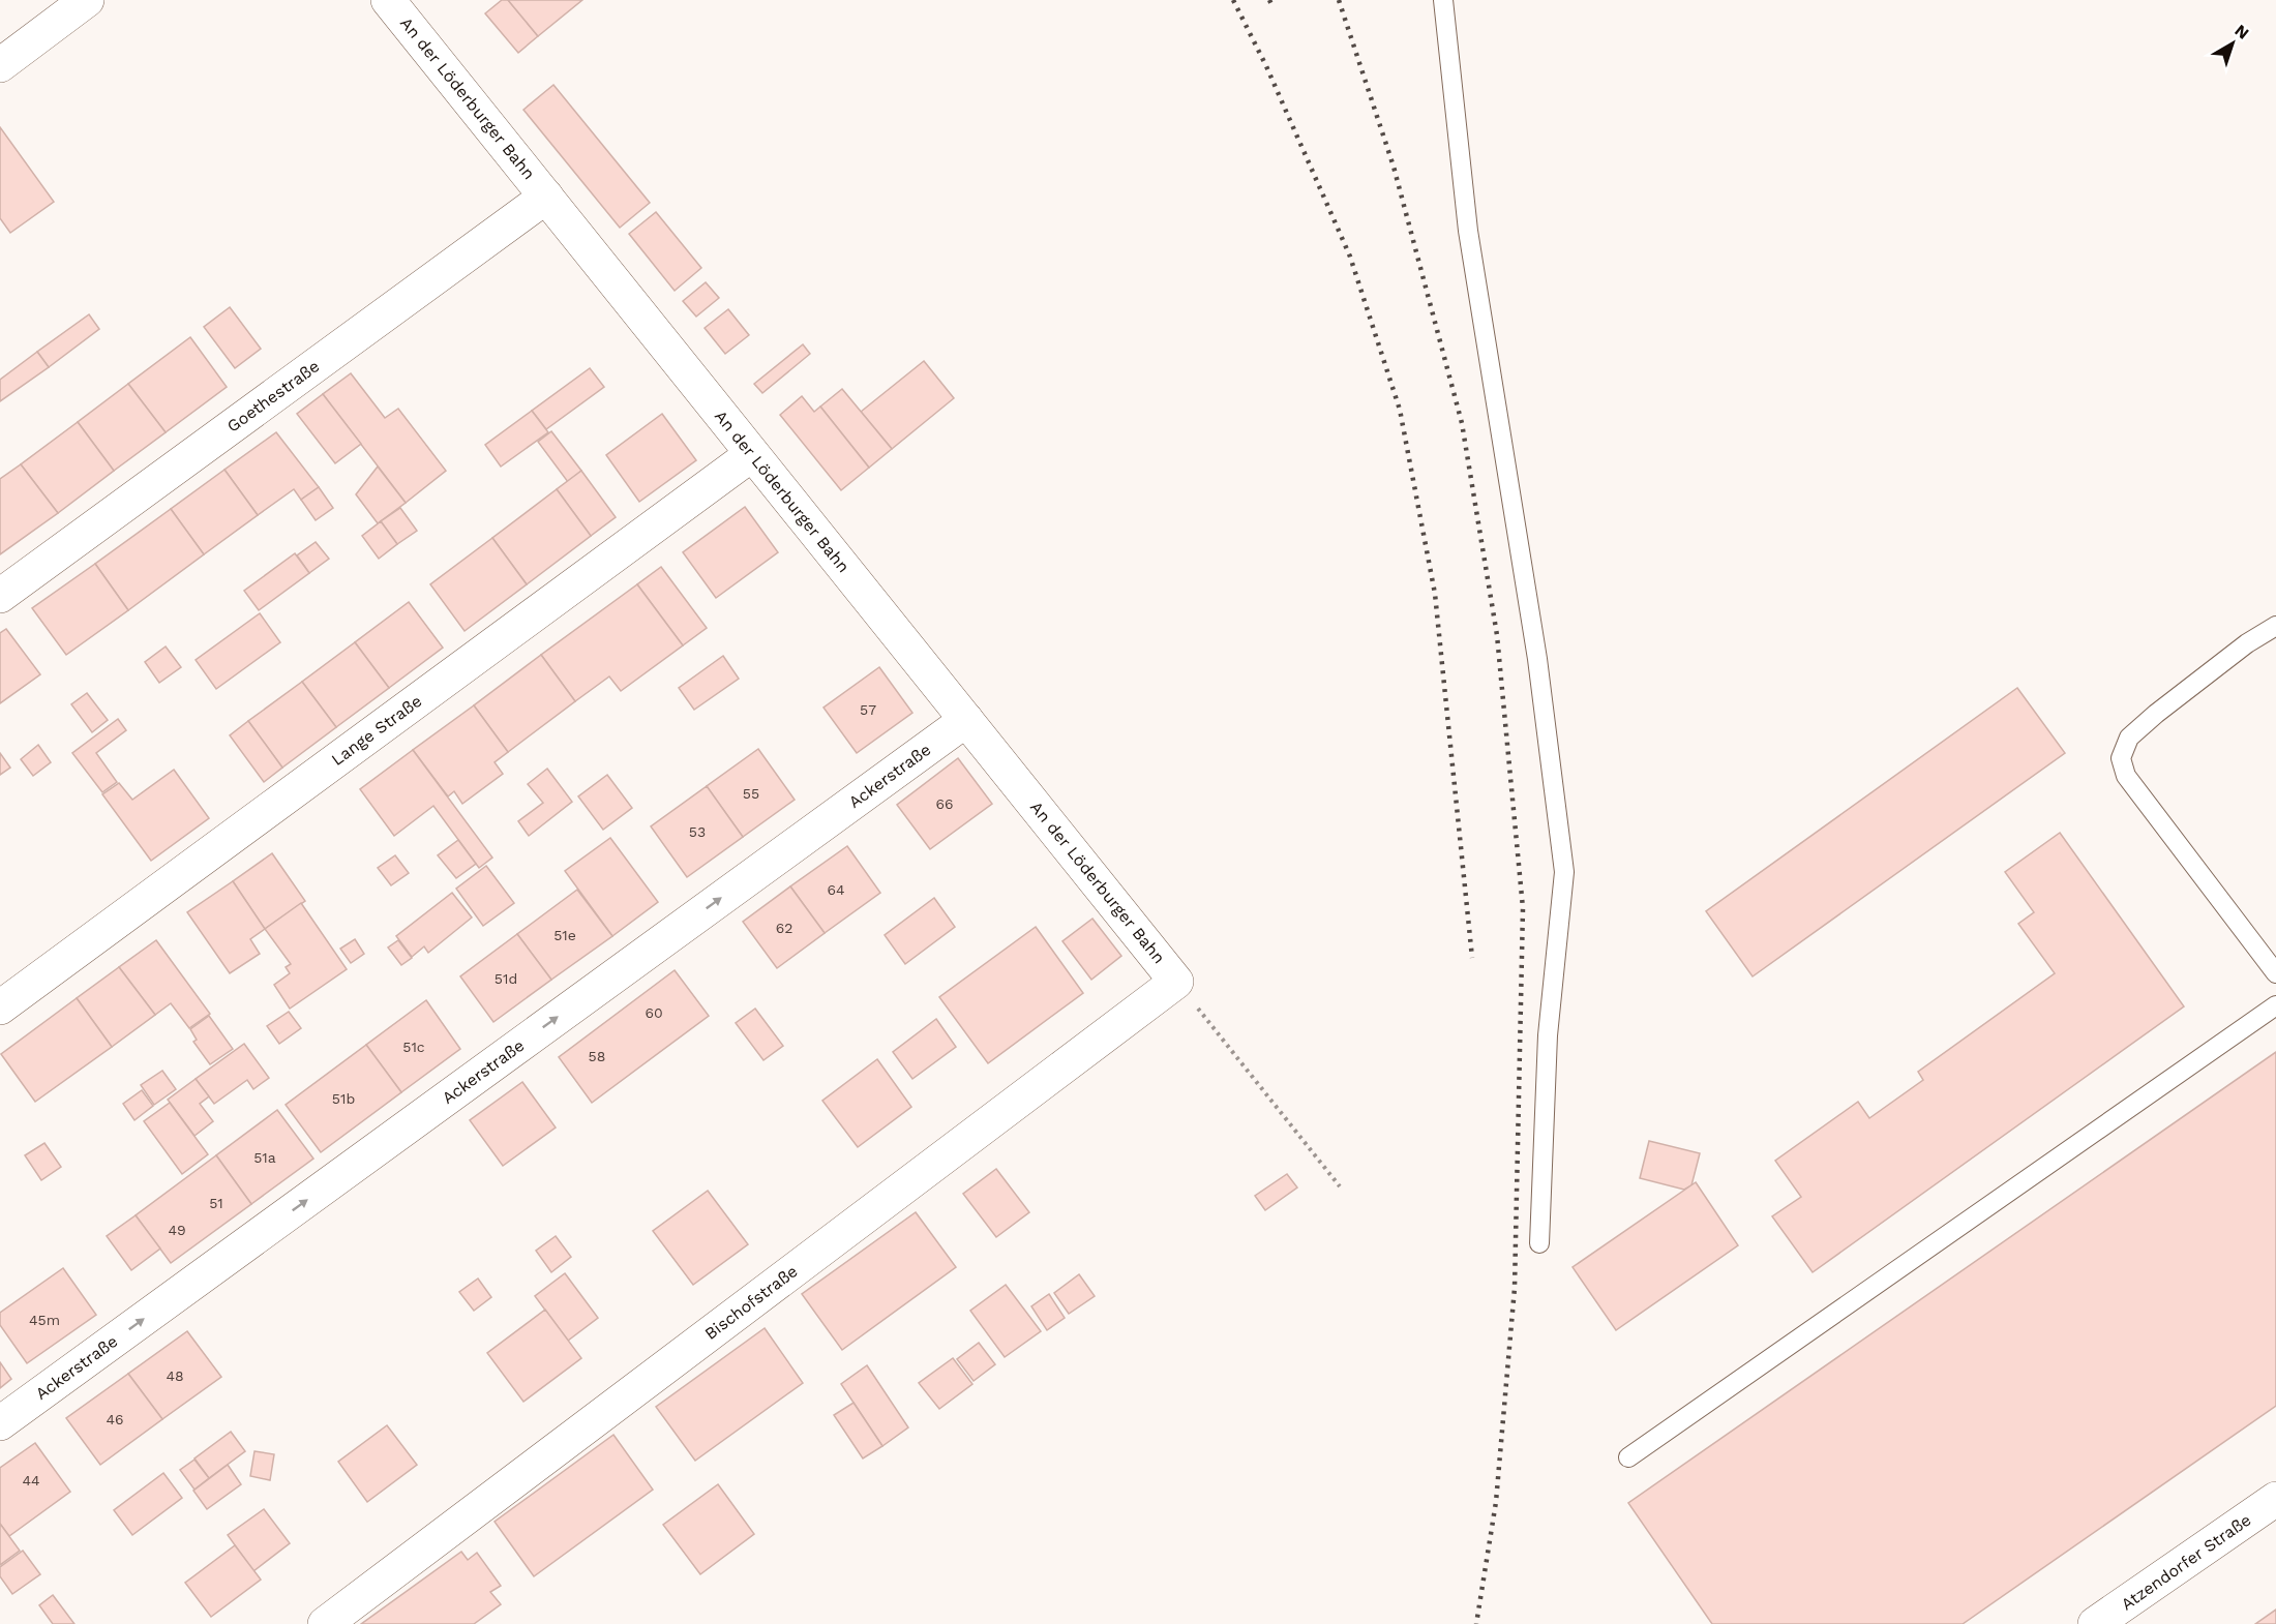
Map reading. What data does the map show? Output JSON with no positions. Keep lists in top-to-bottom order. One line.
{"streets":{"street":["An der Löderburger Bahn","Goethestraße","Lange Straße","Ackerstraße","Bischofstraße","Atzendorfer Straße"]},"crossings":[["An der Löderburger Bahn","Goethestraße"],["An der Löderburger Bahn","Lange Straße"],["An der Löderburger Bahn","Ackerstraße"],["An der Löderburger Bahn","Bischofstraße"]],"one_way":["Ackerstraße"],"house_numbers":["57","55","66","53","64","62","51e","51d","60","51c","58","51b","51a","51","49","45m","48","46","44"],"north":"top right"}
